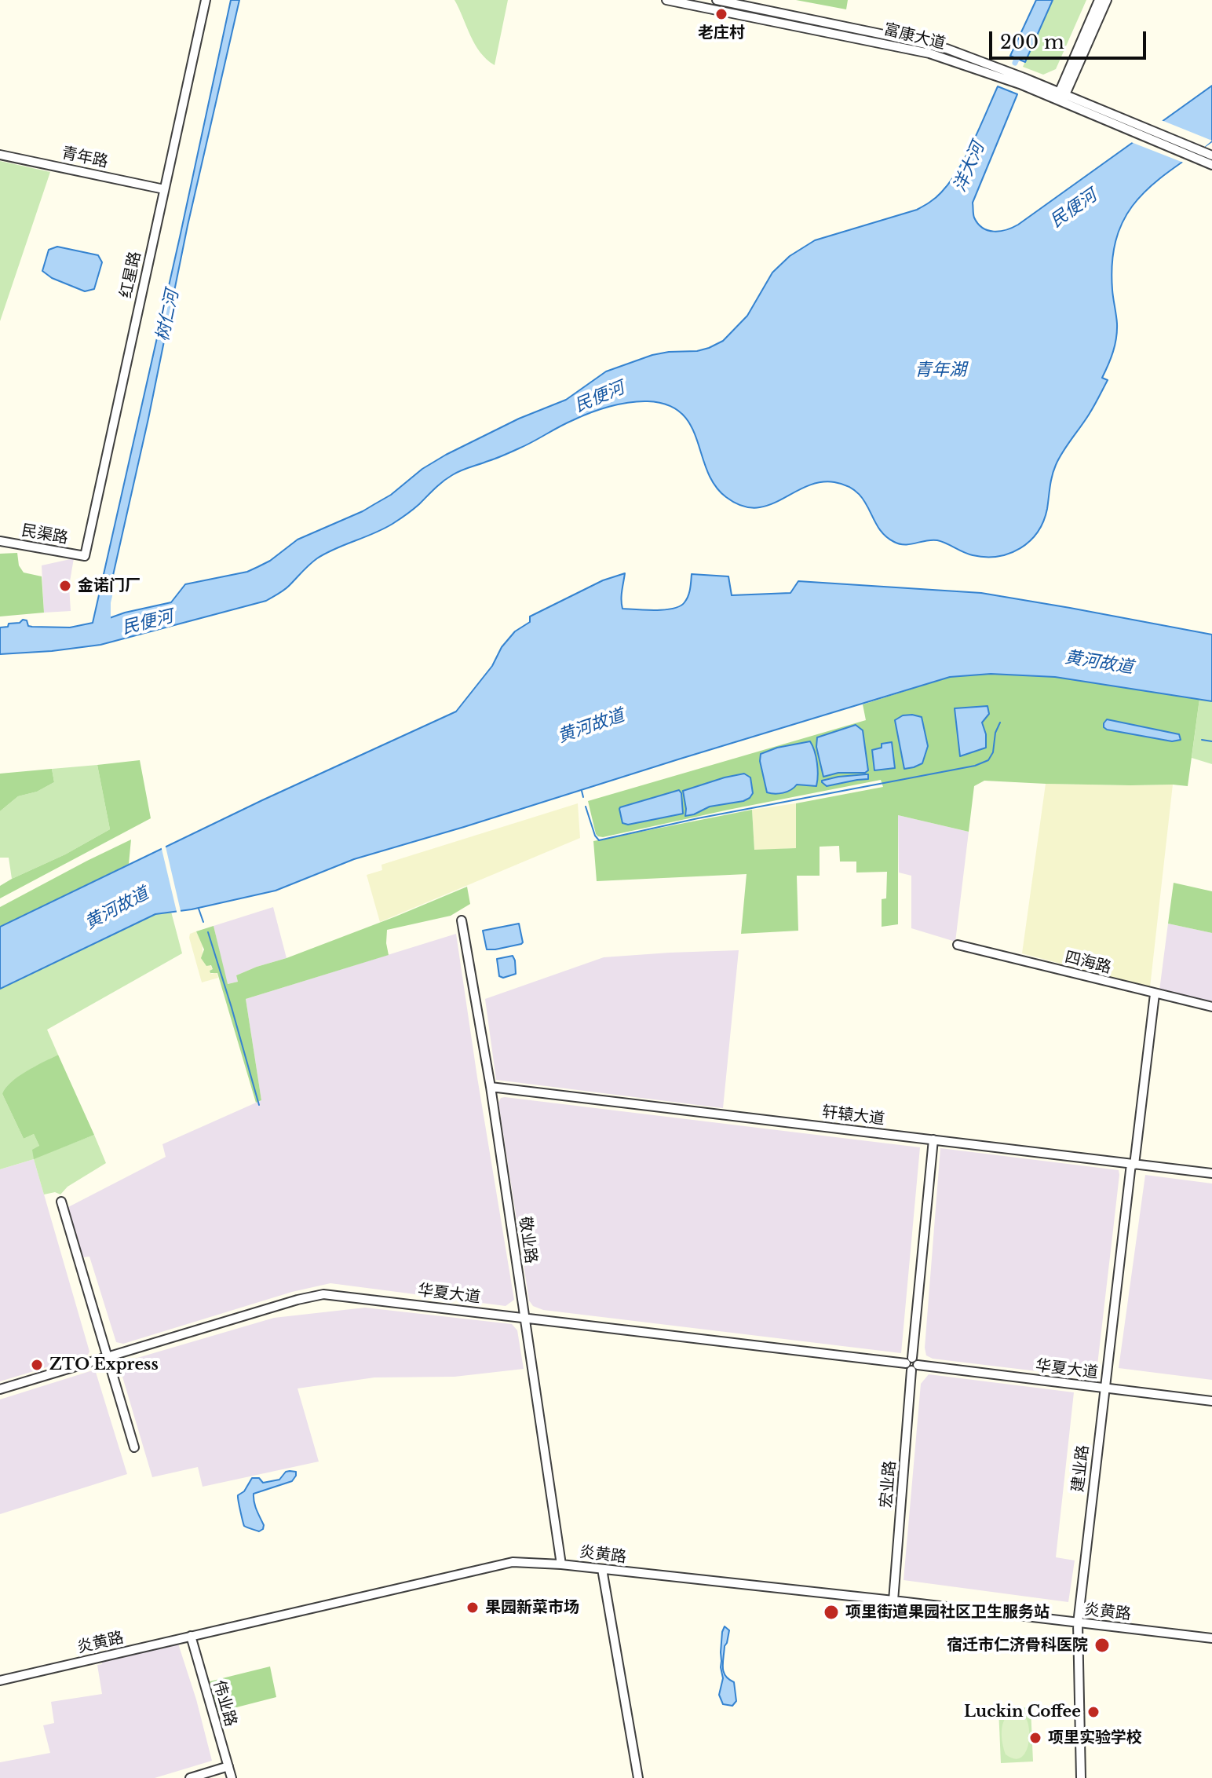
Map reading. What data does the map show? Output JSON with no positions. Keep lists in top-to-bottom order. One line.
{"streets":{"street":["富康大道","青年路","红星路","民渠路","四海路","轩辕大道","敬业路","华夏大道","建业路","宏业路","炎黄路","伟业路"]},"crossings":[["青年路","红星路"],["红星路","民渠路"],["四海路","建业路"],["轩辕大道","敬业路"],["轩辕大道","建业路"],["轩辕大道","宏业路"],["敬业路","华夏大道"],["敬业路","炎黄路"],["华夏大道","建业路"],["华夏大道","宏业路"],["建业路","炎黄路"],["宏业路","炎黄路"],["炎黄路","伟业路"]],"water":["洋大河","民便河","树仁河","青年湖","黄河故道"],"places":["老庄村","金诺门厂","ZTO Express","果园新菜市场","项里街道果园社区卫生服务站","宿迁市仁济骨科医院","Luckin Coffee","项里实验学校"],"scale_bar":"200 m"}
